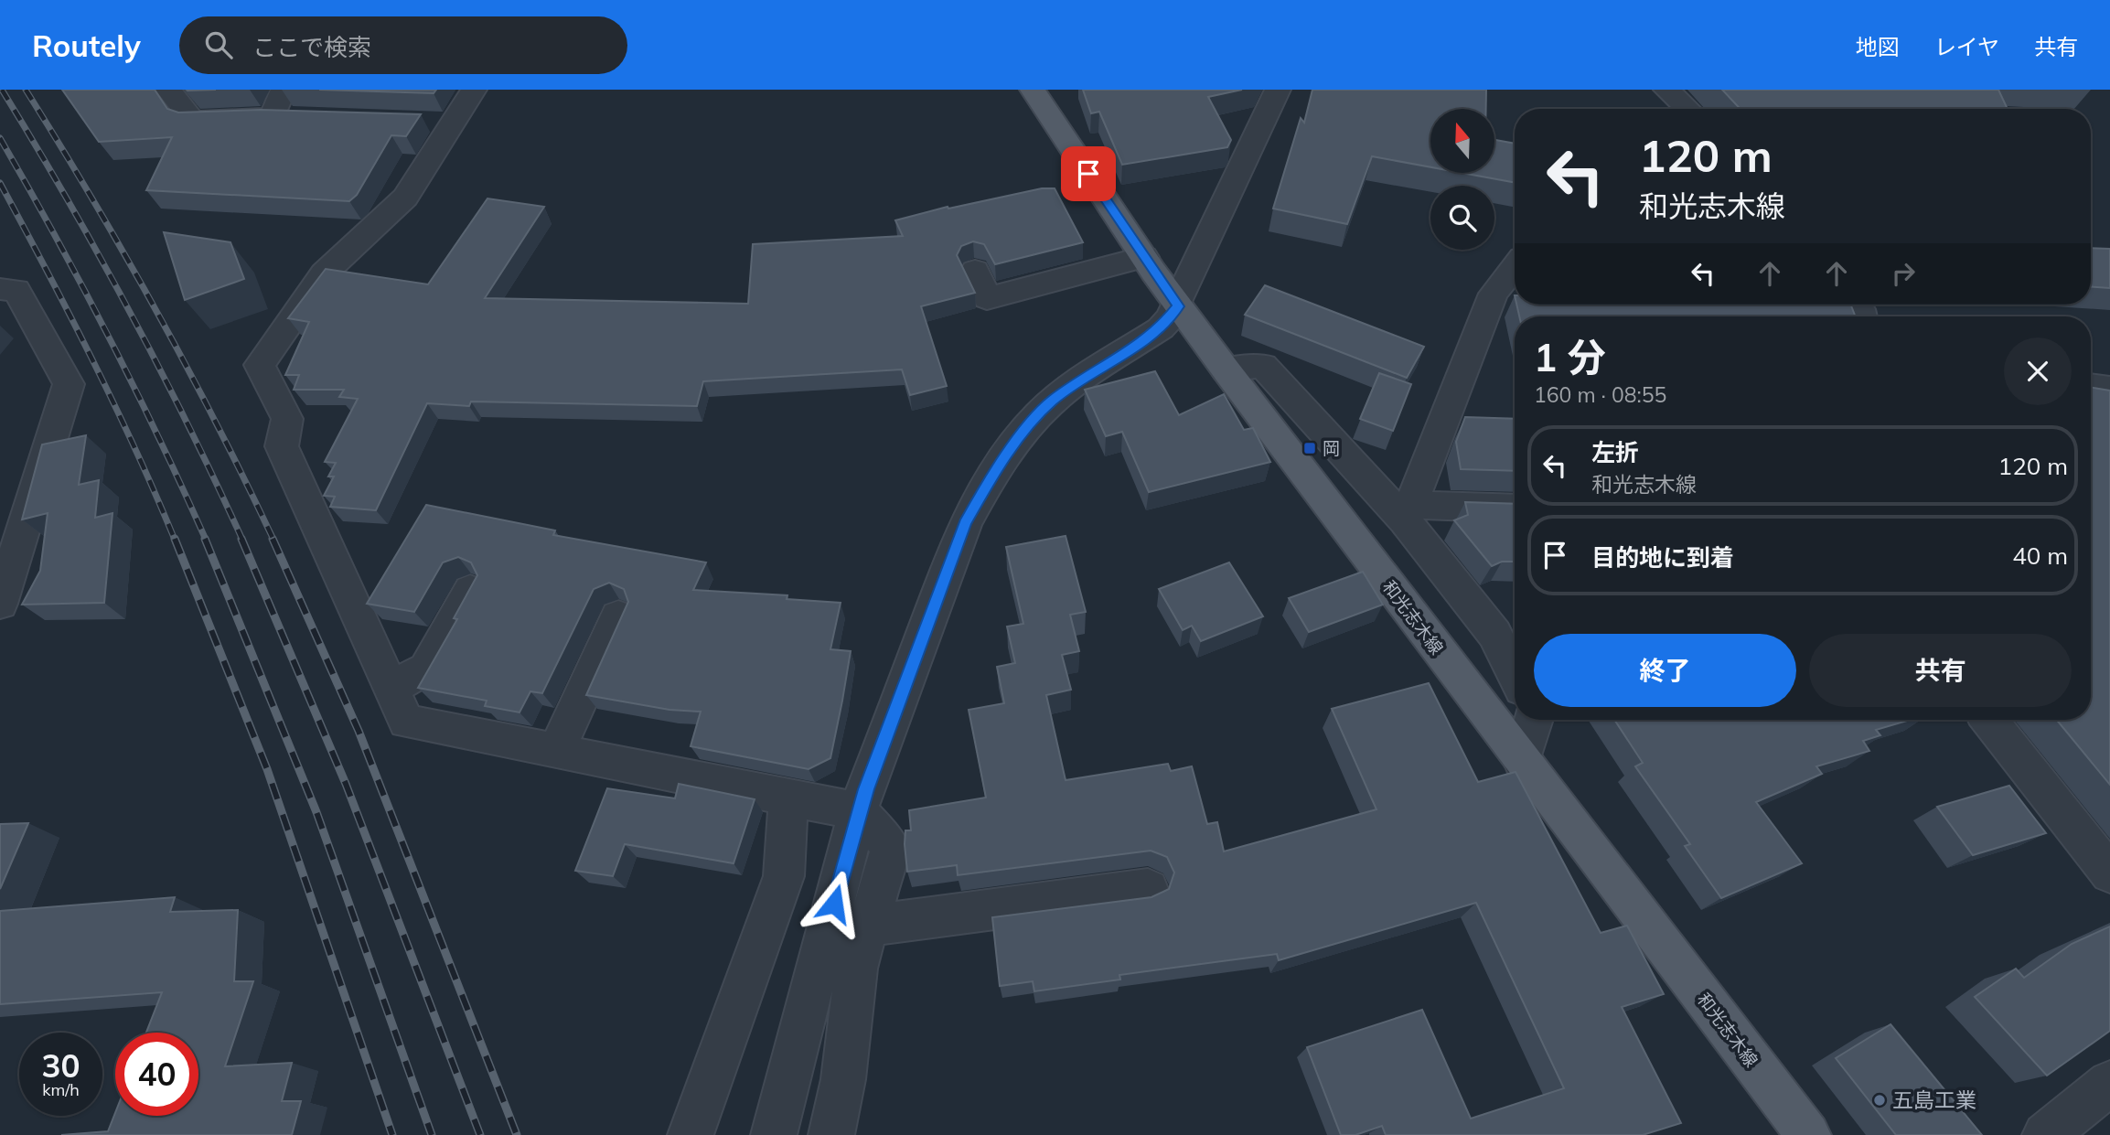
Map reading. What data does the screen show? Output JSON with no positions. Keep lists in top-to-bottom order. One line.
{"streets":{"main road":["和光志木線"]},"places":{"transit":["岡"],"other":["五島工業"]},"north":"top","page":{"header":"Routely","search":"ここで検索","nav":["地図","レイヤ","共有"],"turn":["120 m","和光志木線"],"heading":["1 分","160 m · 08:55"],"list":[{"name":"左折","note":"和光志木線","value":"120 m"},{"name":"目的地に到着","value":"40 m"}],"buttons":["終了","共有"],"speed":"30 km/h","limit":"40"}}
